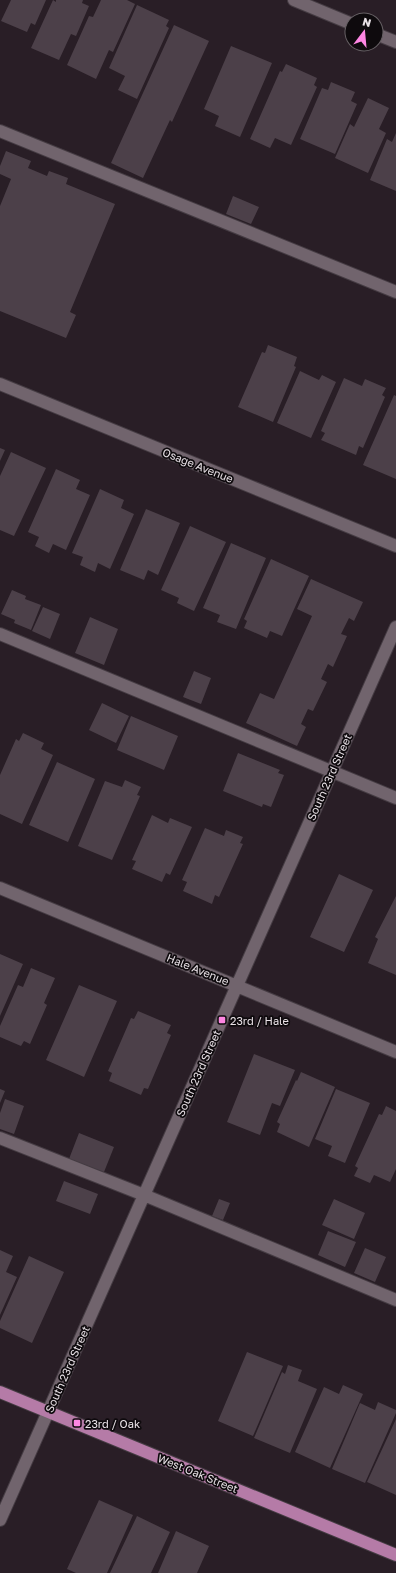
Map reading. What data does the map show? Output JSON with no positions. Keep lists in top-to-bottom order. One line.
{"streets":{"main road":["West Oak Street"],"street":["Osage Avenue","South 23rd Street","Hale Avenue"]},"crossings":[["South 23rd Street","Hale Avenue"],["South 23rd Street","West Oak Street"]],"places":{"transit":["23rd / Hale","23rd / Oak"]},"north":"top"}
